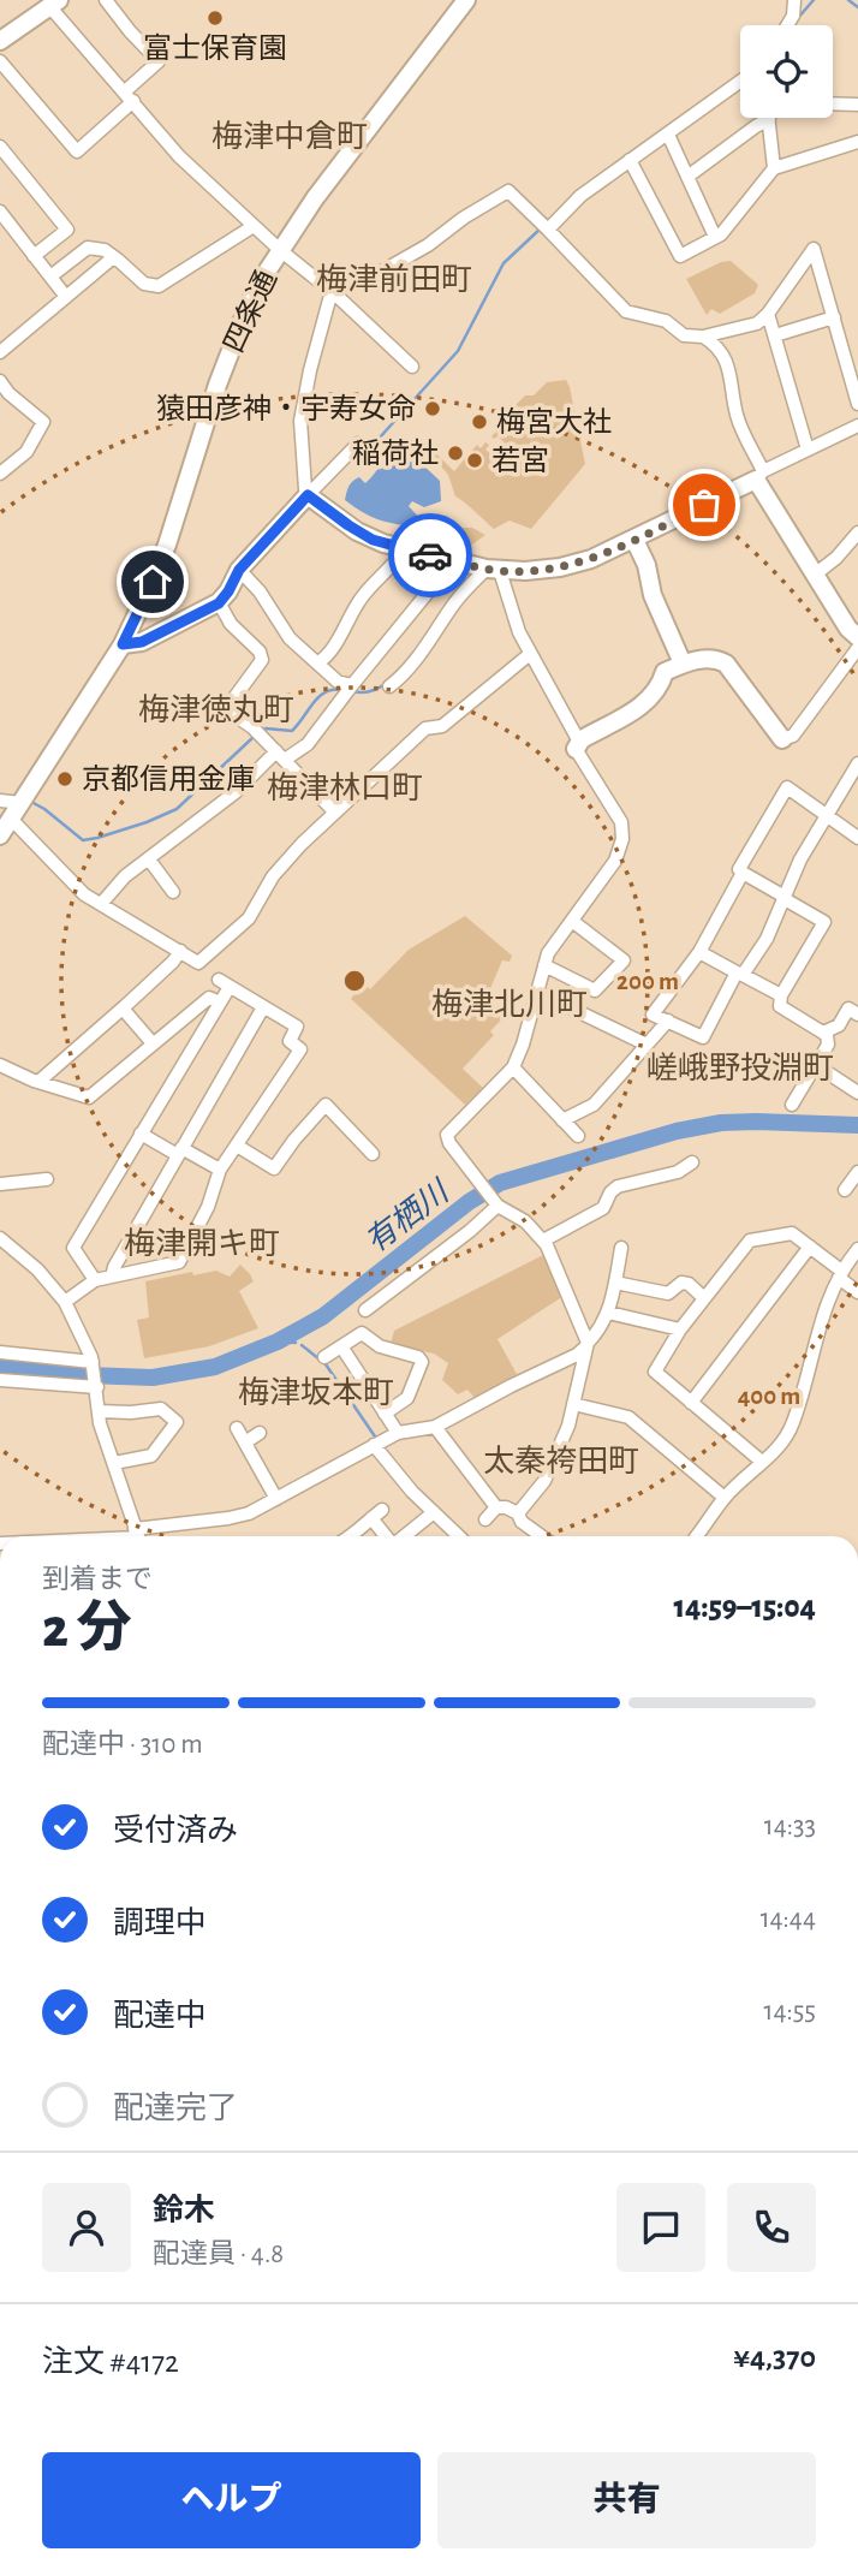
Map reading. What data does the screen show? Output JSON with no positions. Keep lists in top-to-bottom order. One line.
{"streets":{"main road":["四条通"]},"districts":["梅津中倉町","梅津前田町","梅津徳丸町","梅津林口町","梅津北川町","嵯峨野投淵町","梅津開キ町","梅津坂本町","太秦袴田町"],"water":["有栖川"],"places":["富士保育園","猿田彦神・宇寿女命","梅宮大社","稲荷社","若宮","京都信用金庫"],"page":{"heading":["2 分","到着まで","14:59–15:04"],"panel":["鈴木","配達員 · 4.8","注文 #4172","¥4,370"],"bar":"配達中 · 310 m","list":[["受付済み","14:33"],["調理中","14:44"],["配達中","14:55"],"配達完了"],"buttons":["ヘルプ","共有"]},"rings":["200 m","400 m"]}
